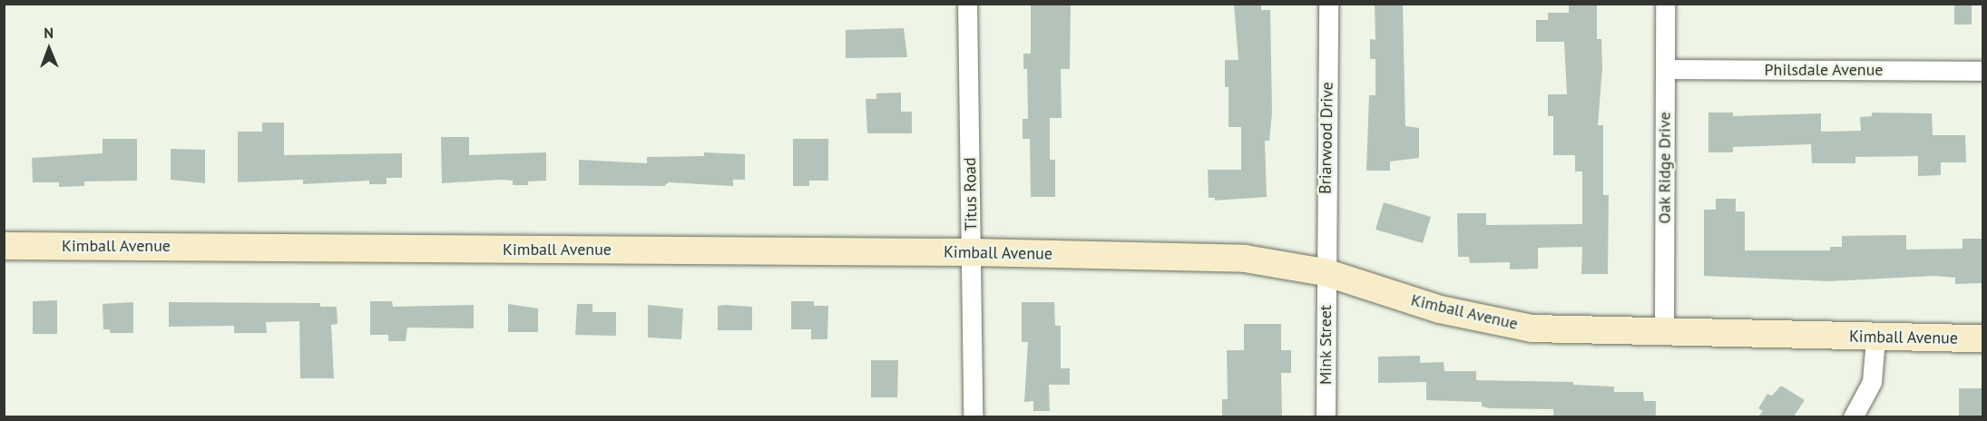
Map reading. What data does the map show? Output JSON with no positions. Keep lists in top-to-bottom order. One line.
{"streets":{"street":["Philsdale Avenue","Briarwood Drive","Oak Ridge Drive","Titus Road","Kimball Avenue","Mink Street"]},"crossings":[["Philsdale Avenue","Oak Ridge Drive"],["Briarwood Drive","Kimball Avenue"],["Briarwood Drive","Mink Street"],["Oak Ridge Drive","Kimball Avenue"],["Titus Road","Kimball Avenue"],["Kimball Avenue","Mink Street"]],"north":"top"}
